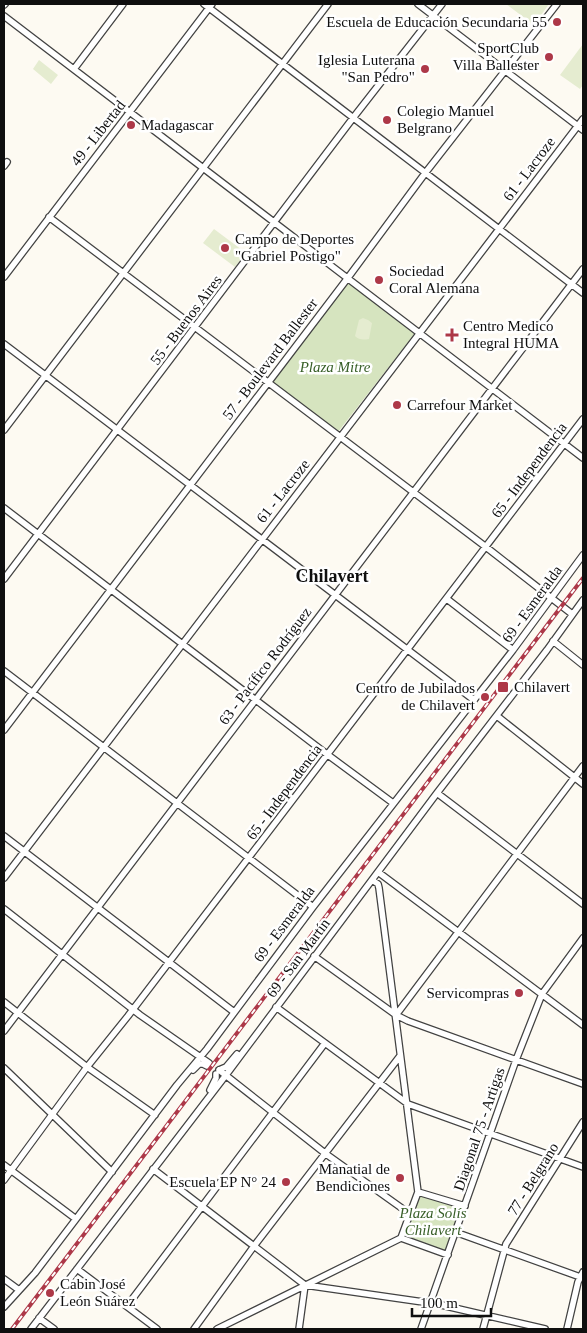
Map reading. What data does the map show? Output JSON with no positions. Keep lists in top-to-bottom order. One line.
{"streets":{"street":["49 - Libertad","61 - Lacroze","55 - Buenos Aires","57 - Boulevard Ballester","65 - Independencia","69 - Esmeralda","63 - Pacífico Rodríguez","69 - San Martín","Diagonal 75 - Artigas","77 - Belgrano"]},"districts":["Chilavert"],"parks":["Plaza Mitre","Plaza Solís Chilavert"],"places":{"other":["Escuela de Educación Secundaria 55","SportClub Villa Ballester","Iglesia Luterana \"San Pedro\"","Colegio Manuel Belgrano","Madagascar","Campo de Deportes \"Gabriel Postigo\"","Sociedad Coral Alemana","Carrefour Market","Centro de Jubilados de Chilavert","Servicompras","Manatial de Bendiciones","Escuela EP N° 24","Cabin José León Suárez"],"health":["Centro Medico Integral HUMA"],"transit":["Chilavert"]},"scale_bar":"100 m"}
